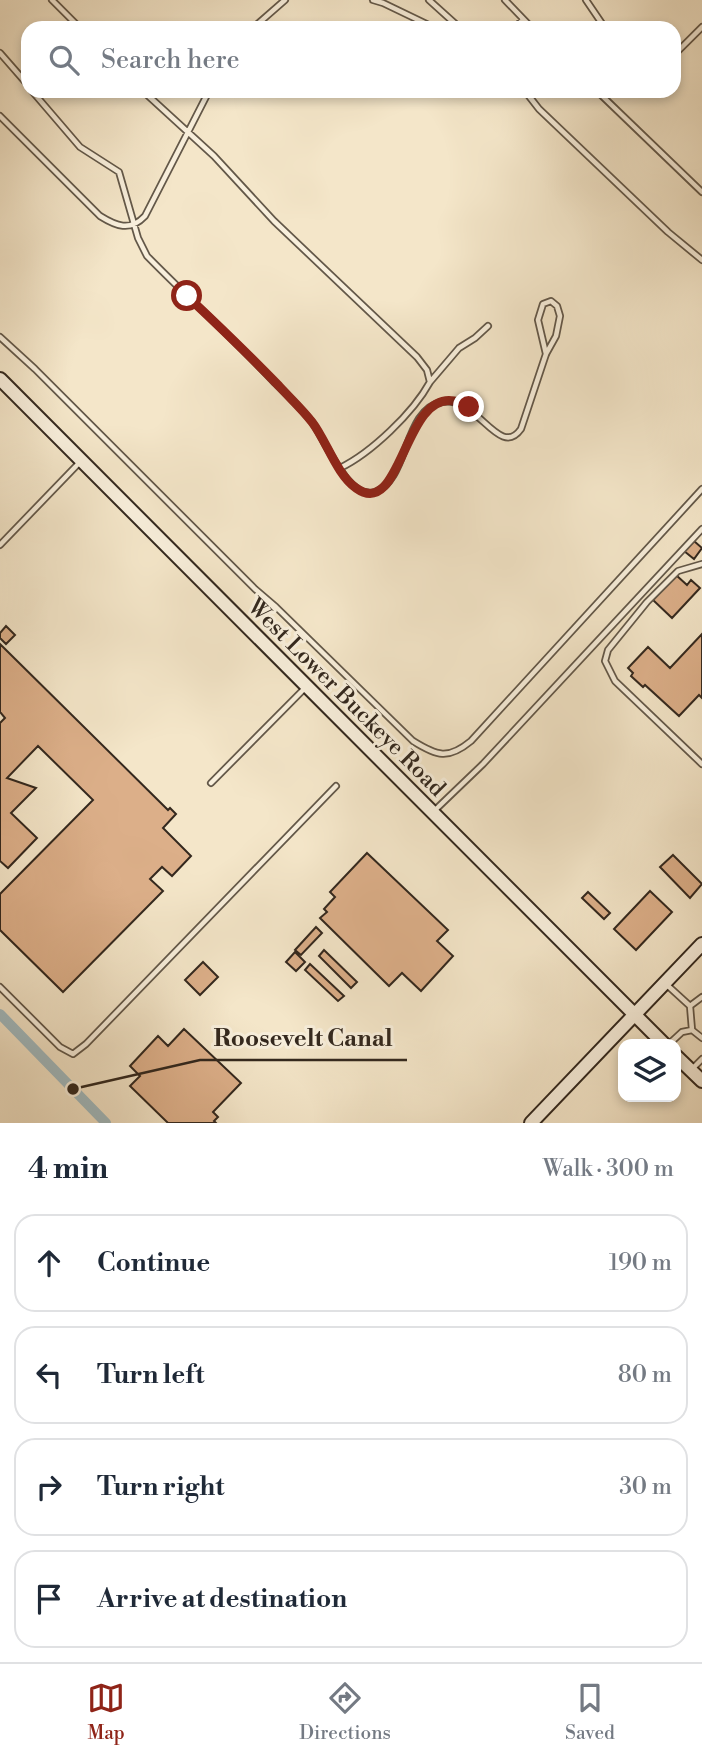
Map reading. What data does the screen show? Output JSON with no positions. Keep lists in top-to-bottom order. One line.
{"streets":{"main road":["West Lower Buckeye Road"]},"places":["Roosevelt Canal"],"page":{"search":"Search here","heading":["4 min","Walk · 300 m"],"list":[["Continue","190 m"],["Turn left","80 m"],["Turn right","30 m"],"Arrive at destination"],"nav":["Map","Directions","Saved"]}}
